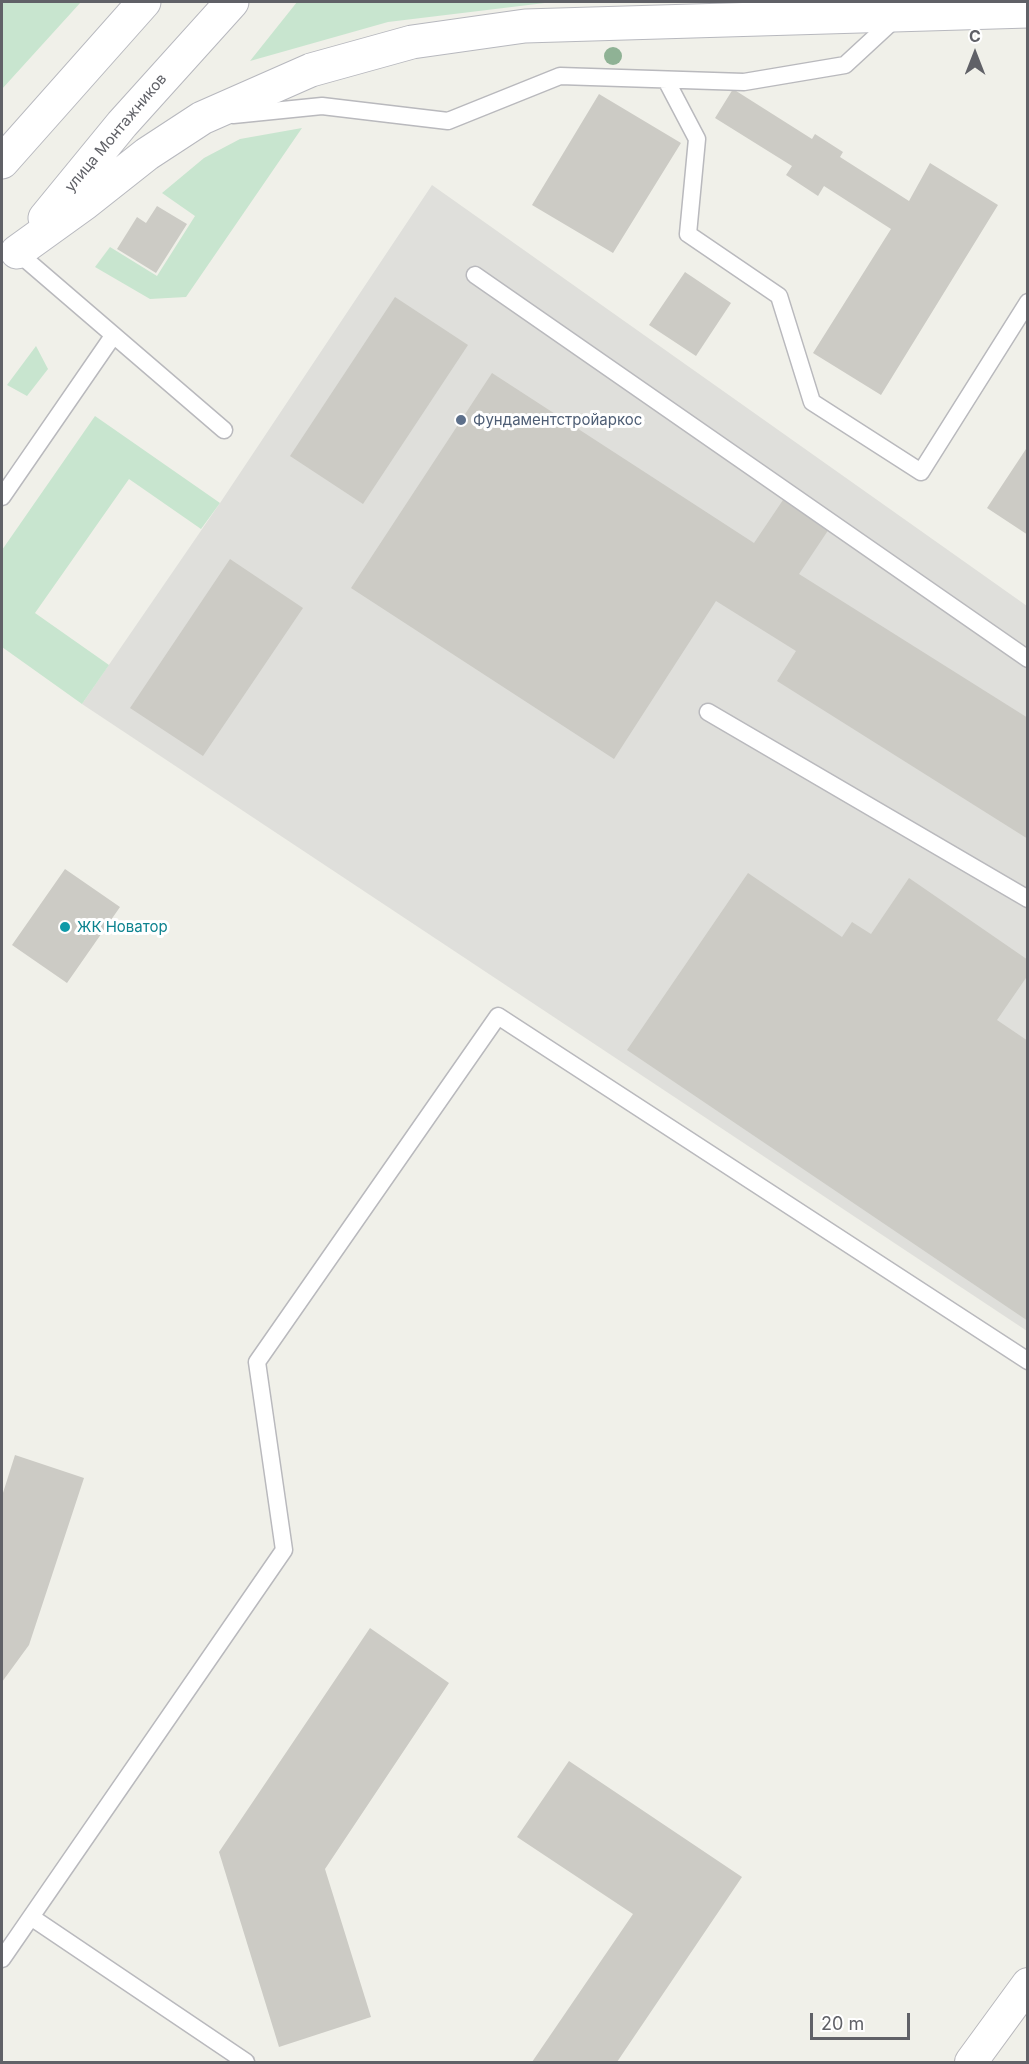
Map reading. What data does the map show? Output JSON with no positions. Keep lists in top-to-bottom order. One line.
{"streets":{"main road":["улица Монтажников"]},"places":["Фундаментстройаркос","ЖК Новатор"],"scale_bar":"20 m","north":"top"}
